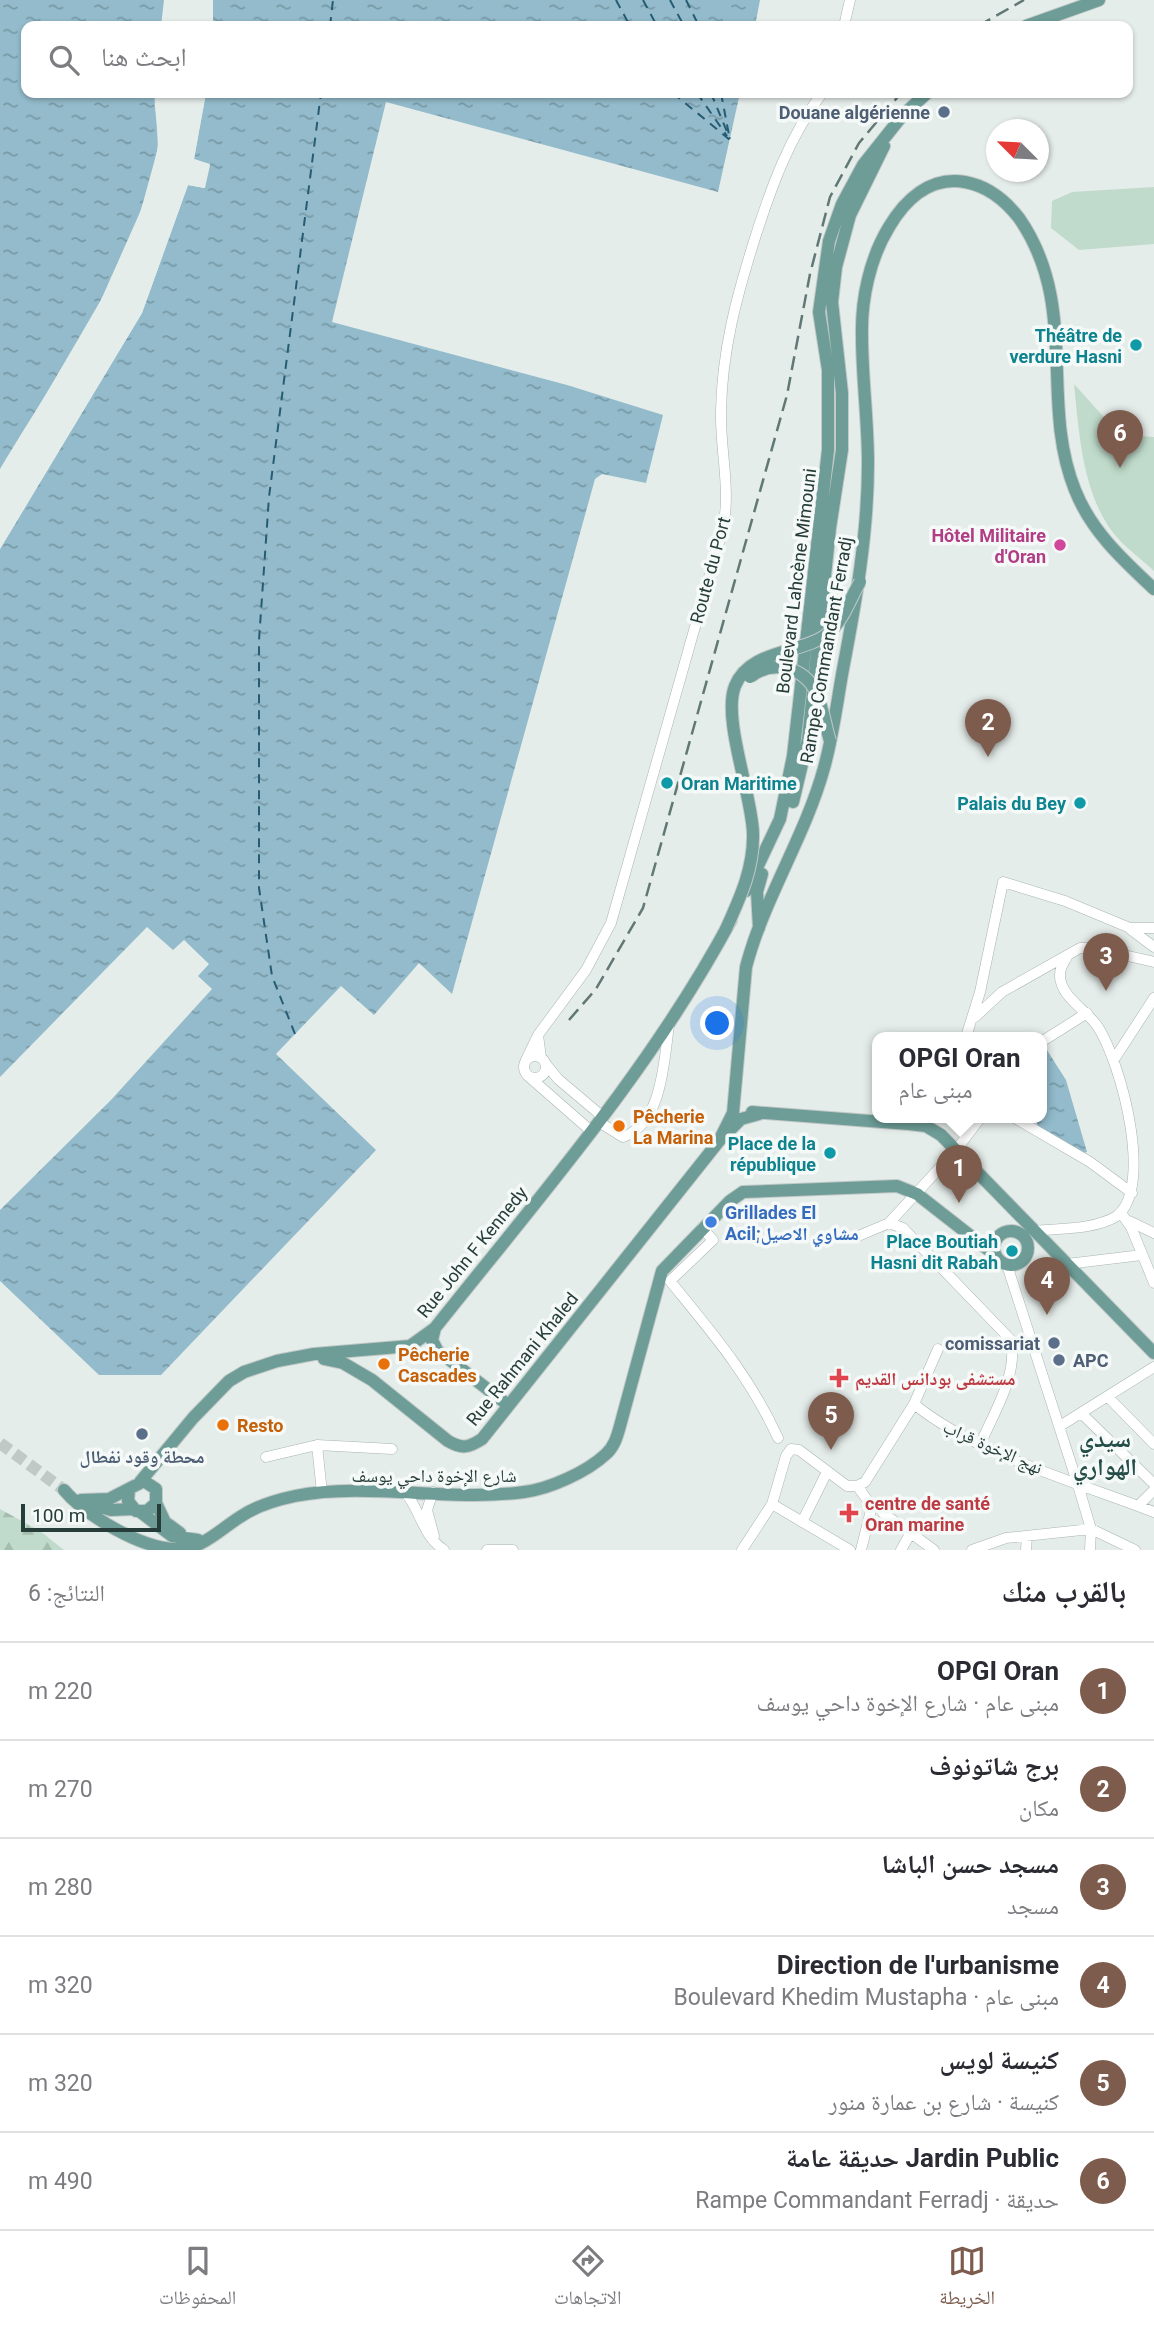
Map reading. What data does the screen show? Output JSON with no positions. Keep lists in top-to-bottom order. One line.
{"streets":{"main road":["Boulevard Lahcène Mimouni","Rampe Commandant Ferradj","Rue John F Kennedy","Rue Rahmani Khaled","شارع الإخوة داحي يوسف"],"street":["Route du Port","نهج الإخوة قراب"]},"crossings":[["Boulevard Lahcène Mimouni","Rampe Commandant Ferradj"],["Boulevard Lahcène Mimouni","Rue John F Kennedy"],["Rue John F Kennedy","Rue Rahmani Khaled"],["Rue John F Kennedy","شارع الإخوة داحي يوسف"]],"districts":["سيدي الهواري"],"places":{"other":["Douane algérienne","Théâtre de verdure Hasni","Hôtel Militaire d'Oran","Oran Maritime","Palais du Bey","Pêcherie La Marina","Place de la république","Grillades El Acil;مشاوي الاصيل","Place Boutiah Hasni dit Rabah","comissariat","APC","Pêcherie Cascades","Resto","محطة وقود نفطال"],"health":["مستشفى بودانس القديم","centre de santé Oran marine"]},"scale_bar":"100 m","north":"top left","page":{"search":"ابحث هنا","pins":["6","2","3","1","4","5"],"popup":["OPGI Oran","مبنى عام"],"scale":"100 m","heading":["بالقرب منك","النتائج: 6"],"list":[{"mark":"1","name":"OPGI Oran","note":"مبنى عام · شارع الإخوة داحي يوسف","value":"220 m"},{"mark":"2","name":"برج شاتونوف","note":"مكان","value":"270 m"},{"mark":"3","name":"مسجد حسن الباشا","note":"مسجد","value":"280 m"},{"mark":"4","name":"Direction de l'urbanisme","note":"مبنى عام · Boulevard Khedim Mustapha","value":"320 m"},{"mark":"5","name":"كنيسة لويس","note":"كنيسة · شارع بن عمارة منور","value":"320 m"},{"mark":"6","name":"Jardin Public حديقة عامة","note":"حديقة · Rampe Commandant Ferradj","value":"490 m"}],"nav":["الخريطة","الاتجاهات","المحفوظات"]}}
